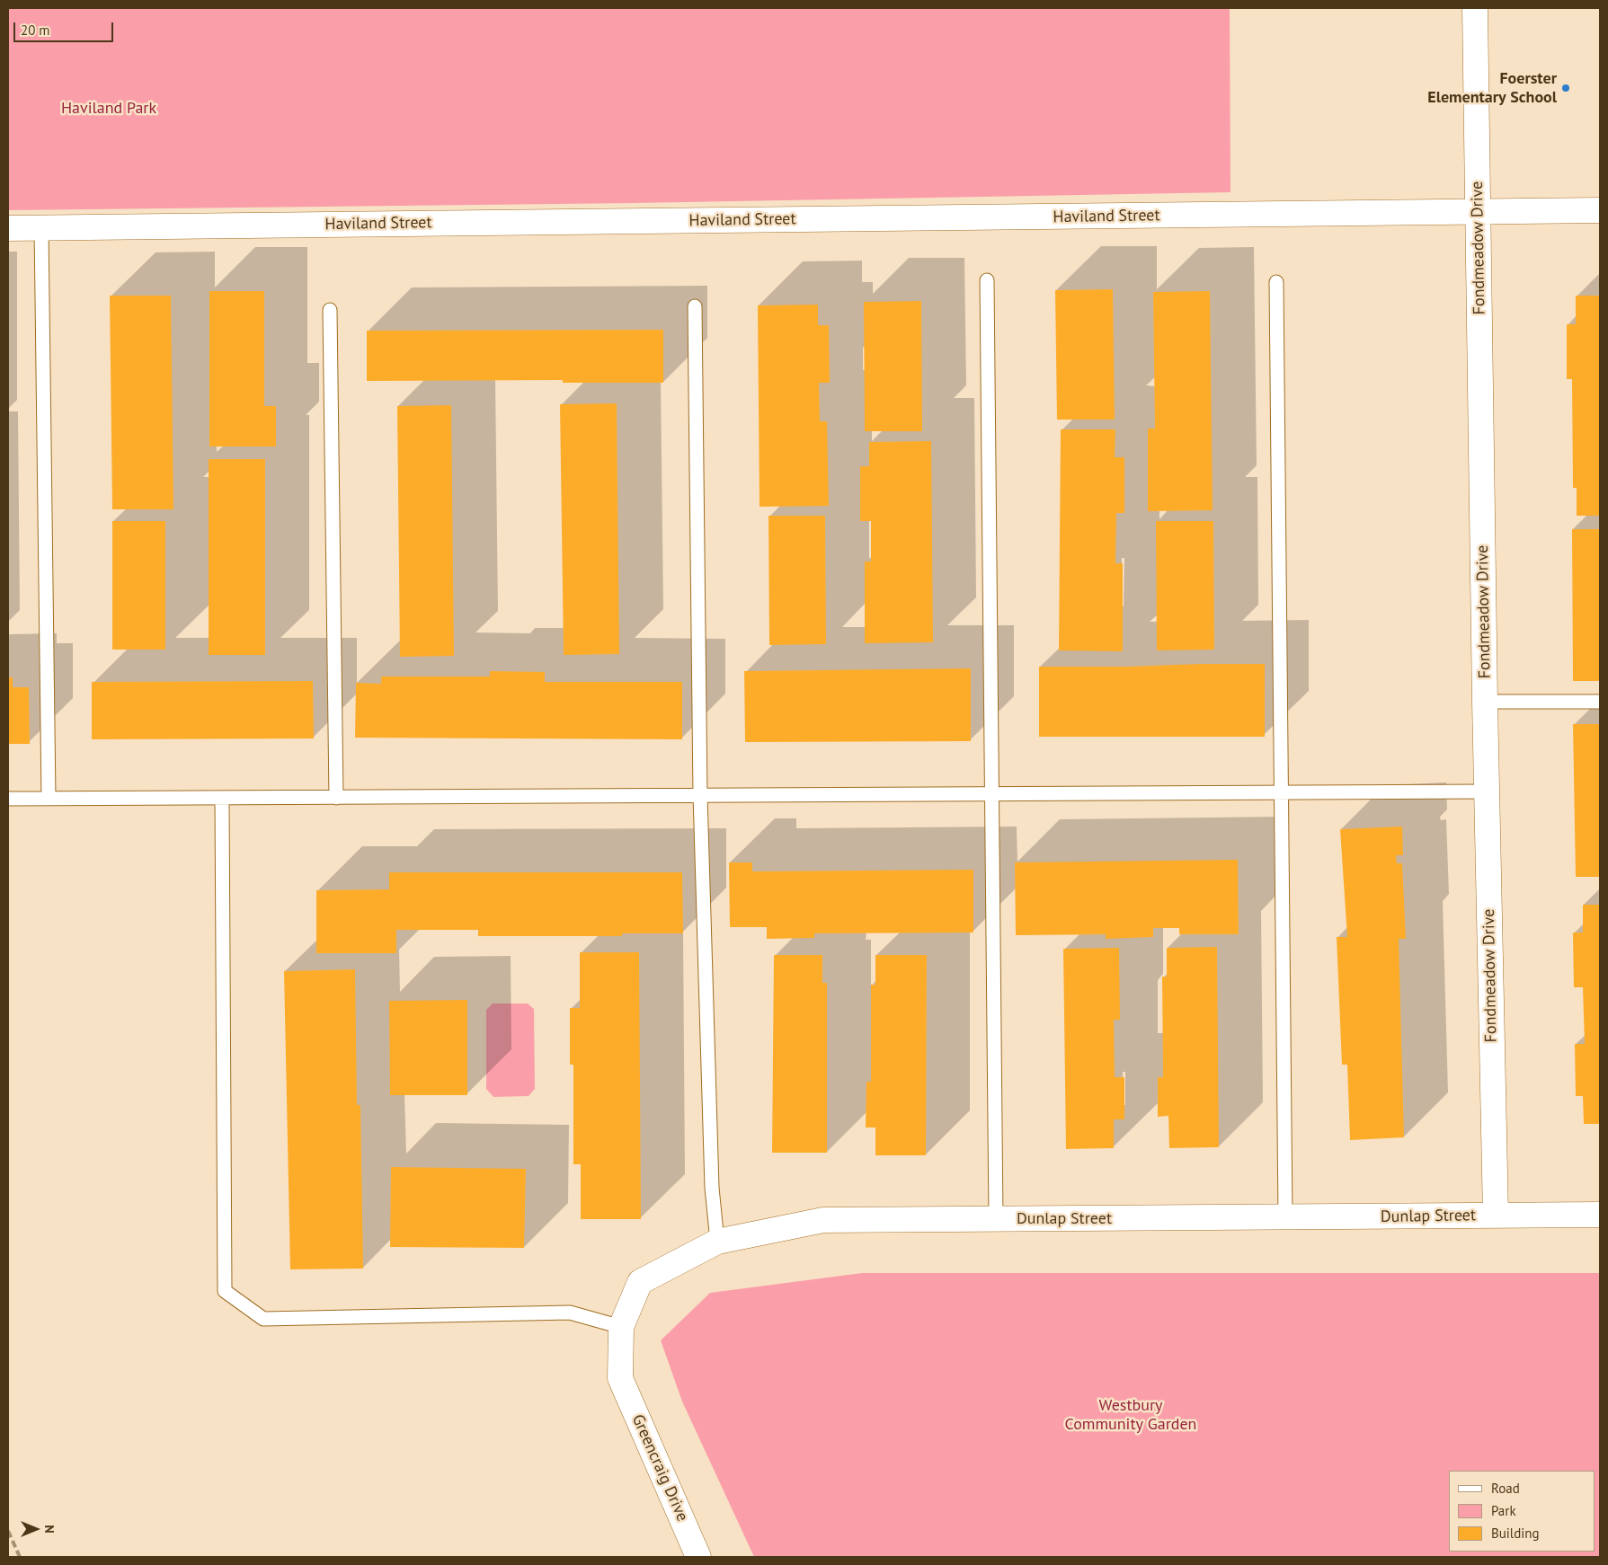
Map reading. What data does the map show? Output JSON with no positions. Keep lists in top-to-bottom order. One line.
{"streets":{"street":["Haviland Street","Fondmeadow Drive","Dunlap Street","Greencraig Drive"]},"crossings":[["Haviland Street","Fondmeadow Drive"],["Fondmeadow Drive","Dunlap Street"],["Dunlap Street","Greencraig Drive"]],"parks":["Haviland Park","Westbury Community Garden"],"places":["Foerster Elementary School"],"legend":["Road","Park","Building"],"scale_bar":"20 m","north":"right"}
